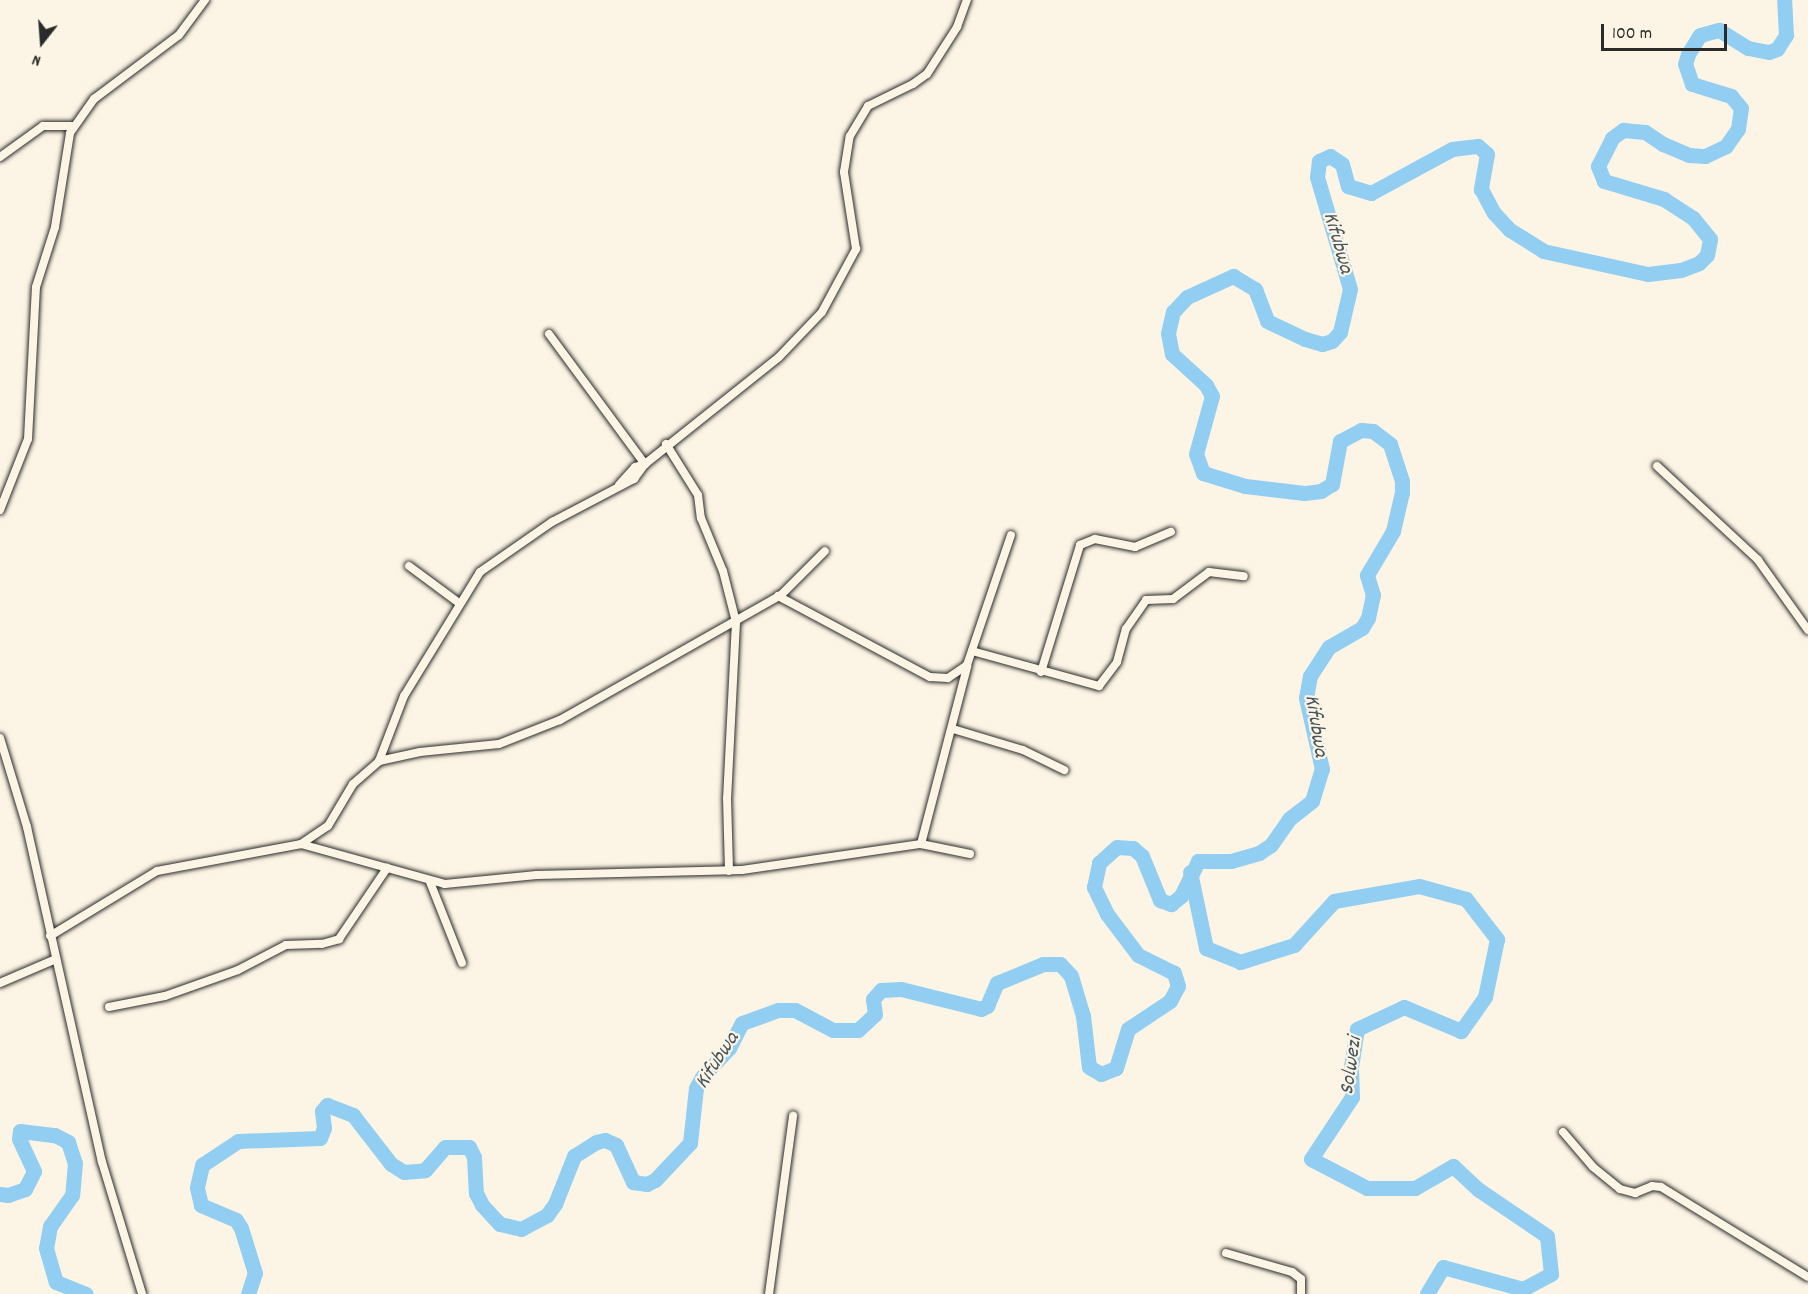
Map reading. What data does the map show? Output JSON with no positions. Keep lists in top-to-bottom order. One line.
{"water":["Kifubwa","Solwezi"],"scale_bar":"100 m","north":"bottom"}
